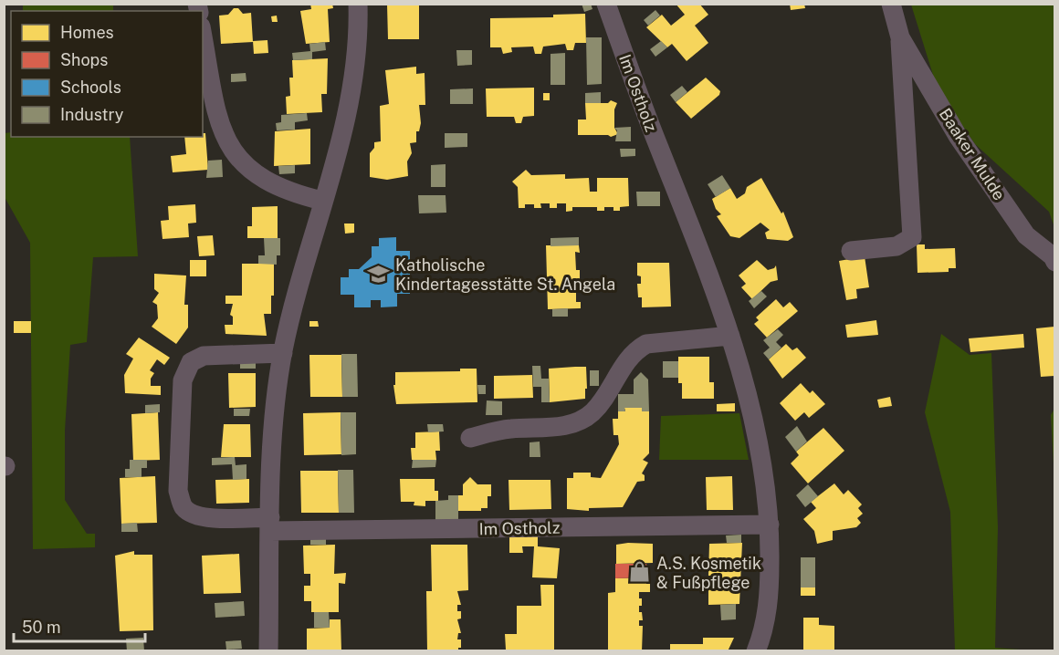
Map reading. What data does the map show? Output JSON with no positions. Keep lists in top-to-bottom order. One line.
{"streets":{"street":["Im Ostholz","Baaker Mulde"]},"places":{"school or university":["Katholische Kindertagesstätte St. Angela"],"shop":["A.S. Kosmetik & Fußpflege"]},"legend":["Homes","Shops","Schools","Industry"],"scale_bar":"50 m"}
